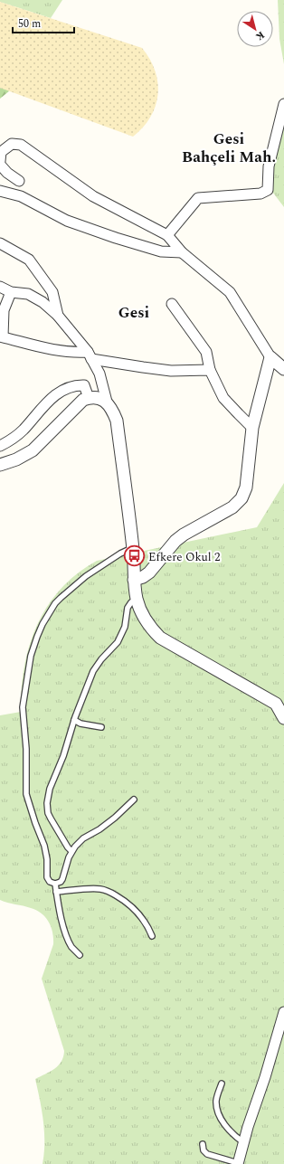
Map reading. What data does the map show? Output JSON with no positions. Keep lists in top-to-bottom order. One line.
{"districts":["Gesi Bahçeli Mah.","Gesi"],"places":{"bus stop":["Efkere Okul 2"]},"scale_bar":"50 m","north":"bottom right"}
